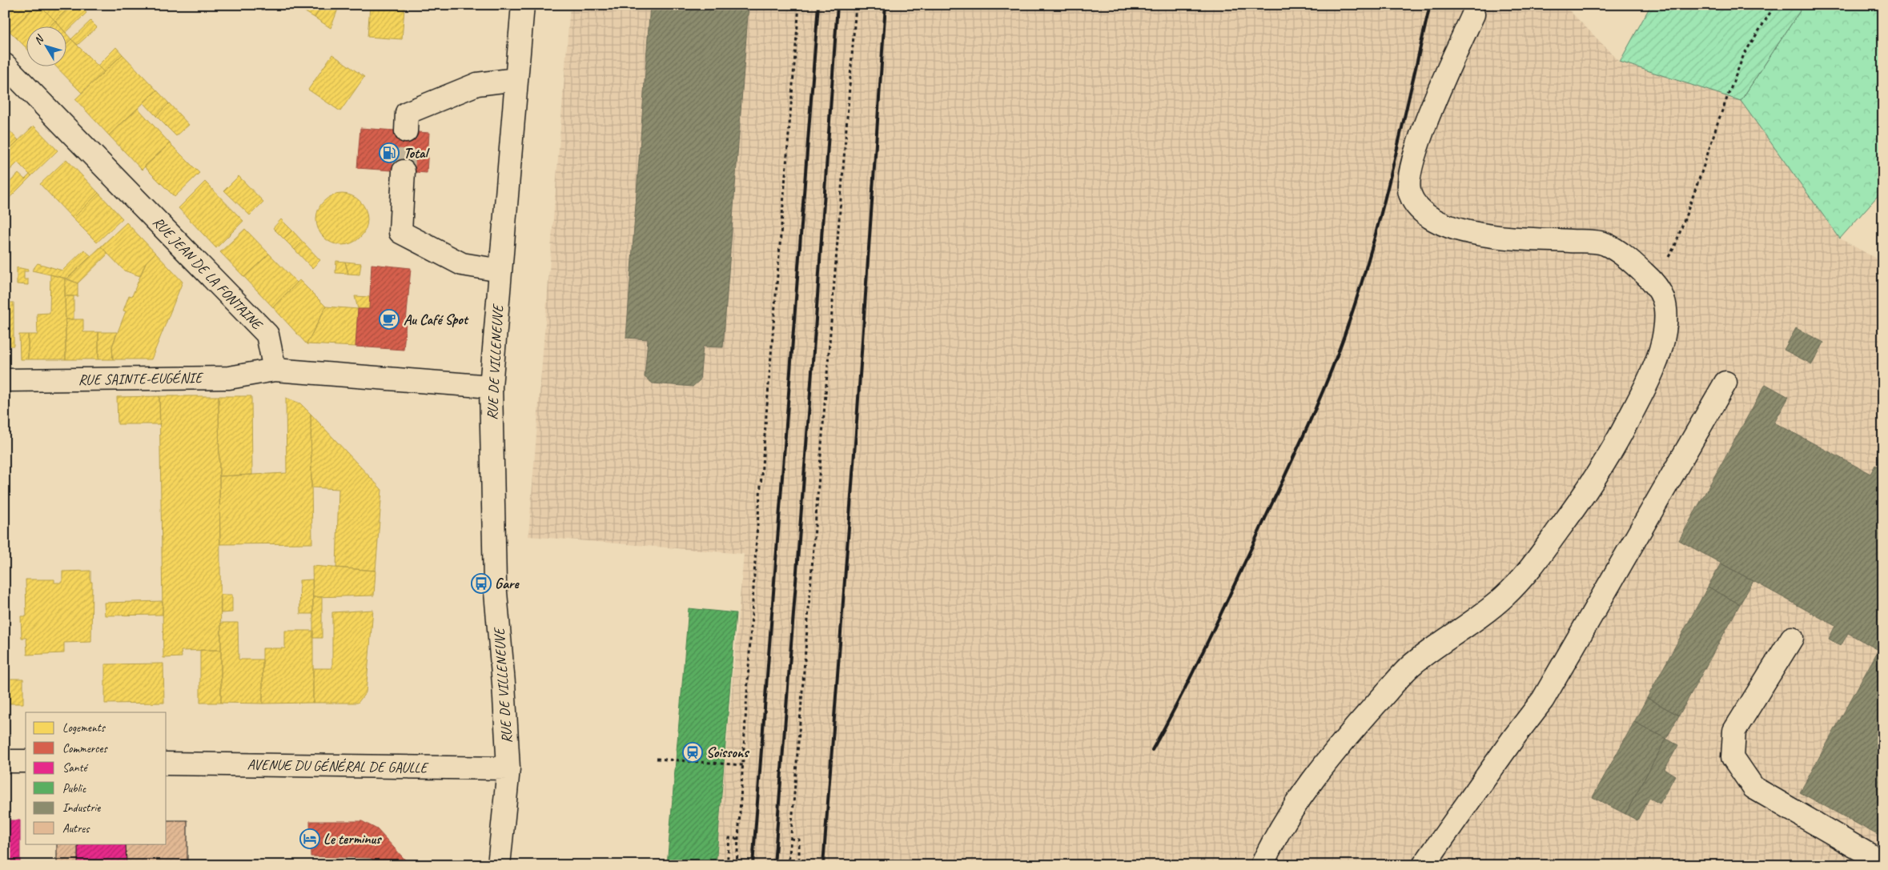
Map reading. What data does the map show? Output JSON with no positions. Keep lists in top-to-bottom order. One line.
{"streets":{"street":["RUE JEAN DE LA FONTAINE","RUE DE VILLENEUVE","RUE SAINTE-EUGÉNIE","AVENUE DU GÉNÉRAL DE GAULLE"]},"crossings":[["RUE JEAN DE LA FONTAINE","RUE SAINTE-EUGÉNIE"],["RUE DE VILLENEUVE","AVENUE DU GÉNÉRAL DE GAULLE"]],"places":{"fuel station":["Total"],"cafe":["Au Café Spot"],"bus stop":["Gare"],"station":["Soissons"],"hotel":["Le terminus"]},"legend":["Logements","Commerces","Santé","Public","Industrie","Autres"],"north":"top left"}
